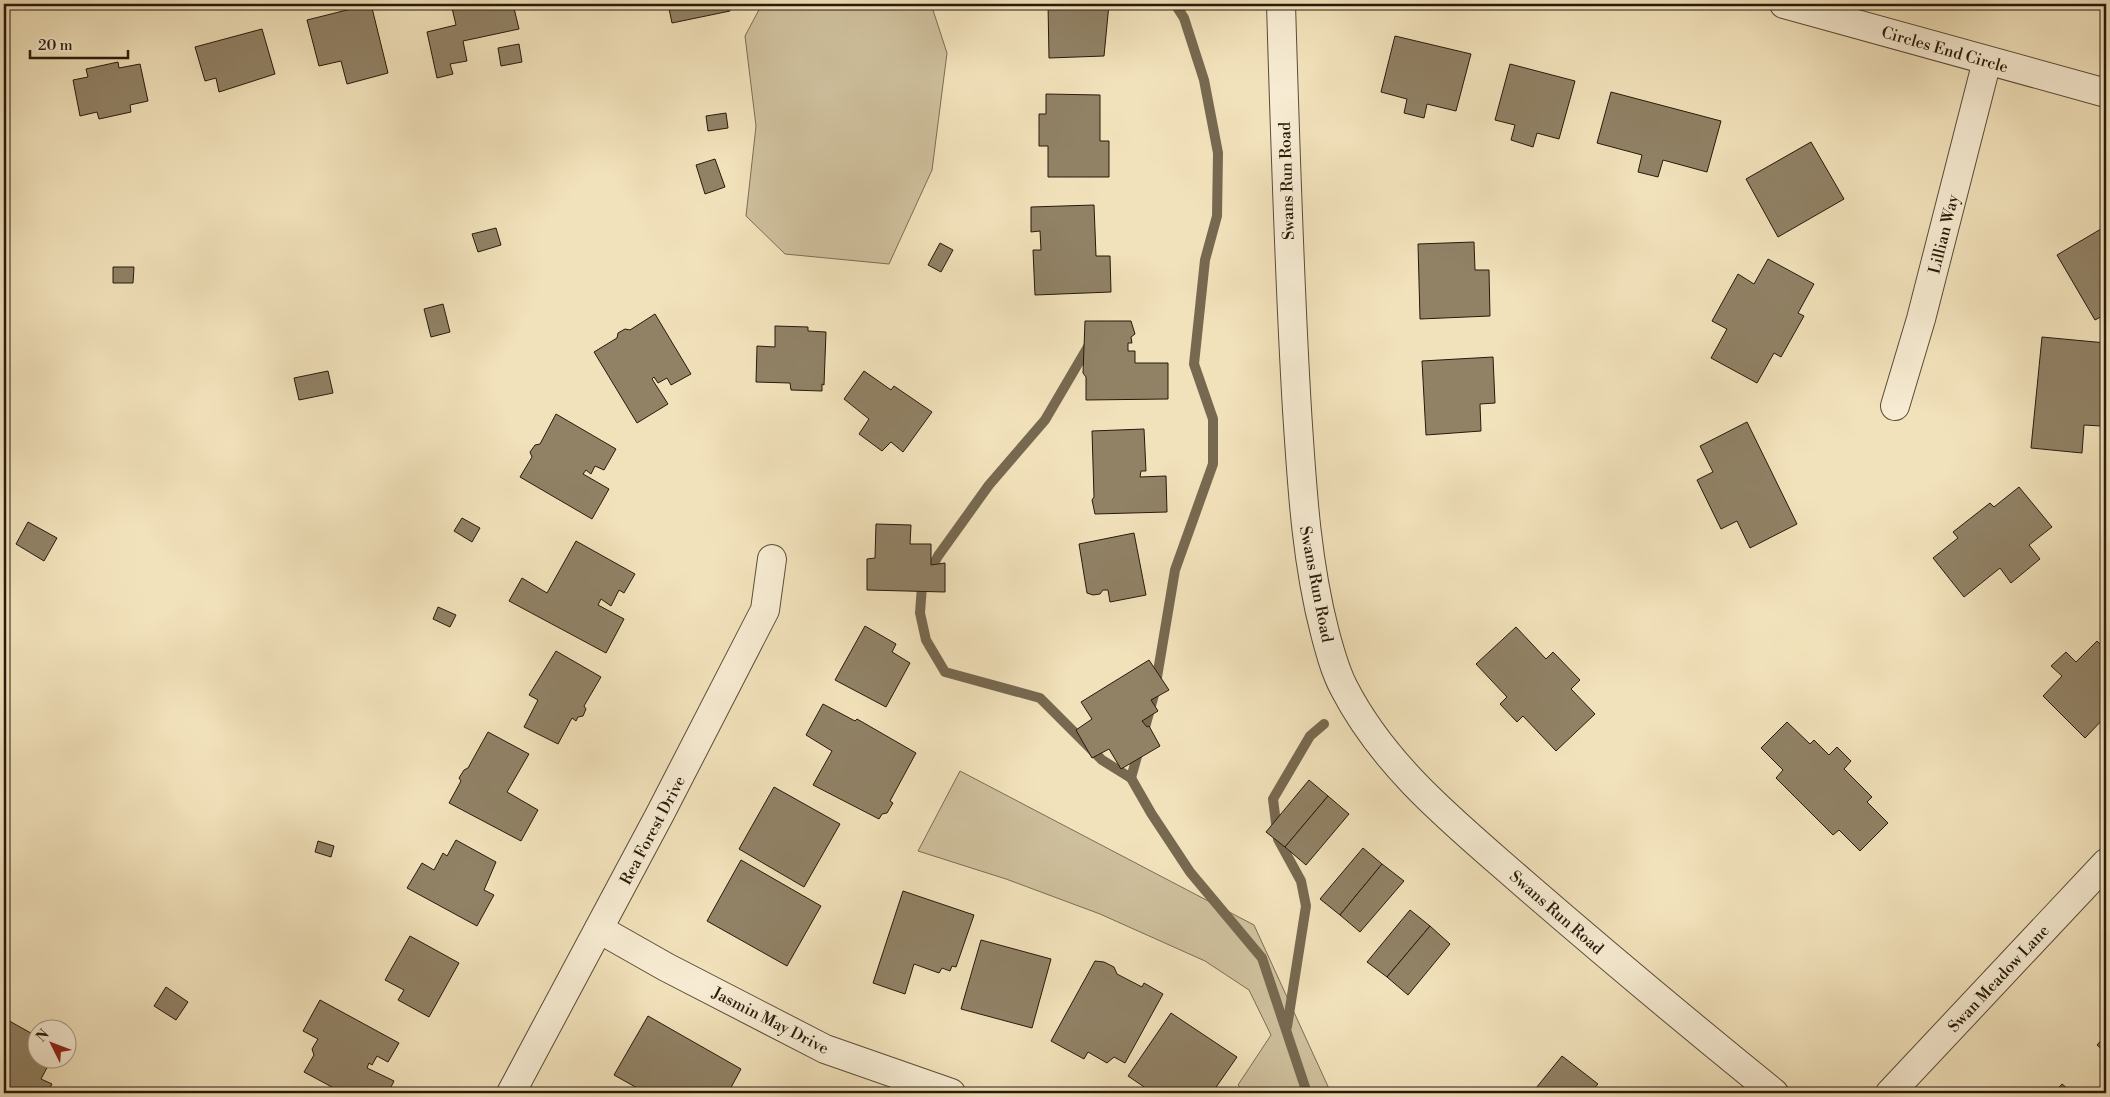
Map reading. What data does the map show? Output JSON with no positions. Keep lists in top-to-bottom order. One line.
{"streets":{"street":["Circles End Circle","Swans Run Road","Lillian Way","Rea Forest Drive","Swan Meadow Lane","Jasmin May Drive"]},"crossings":[["Circles End Circle","Lillian Way"],["Rea Forest Drive","Jasmin May Drive"]],"scale_bar":"20 m","north":"top left"}
